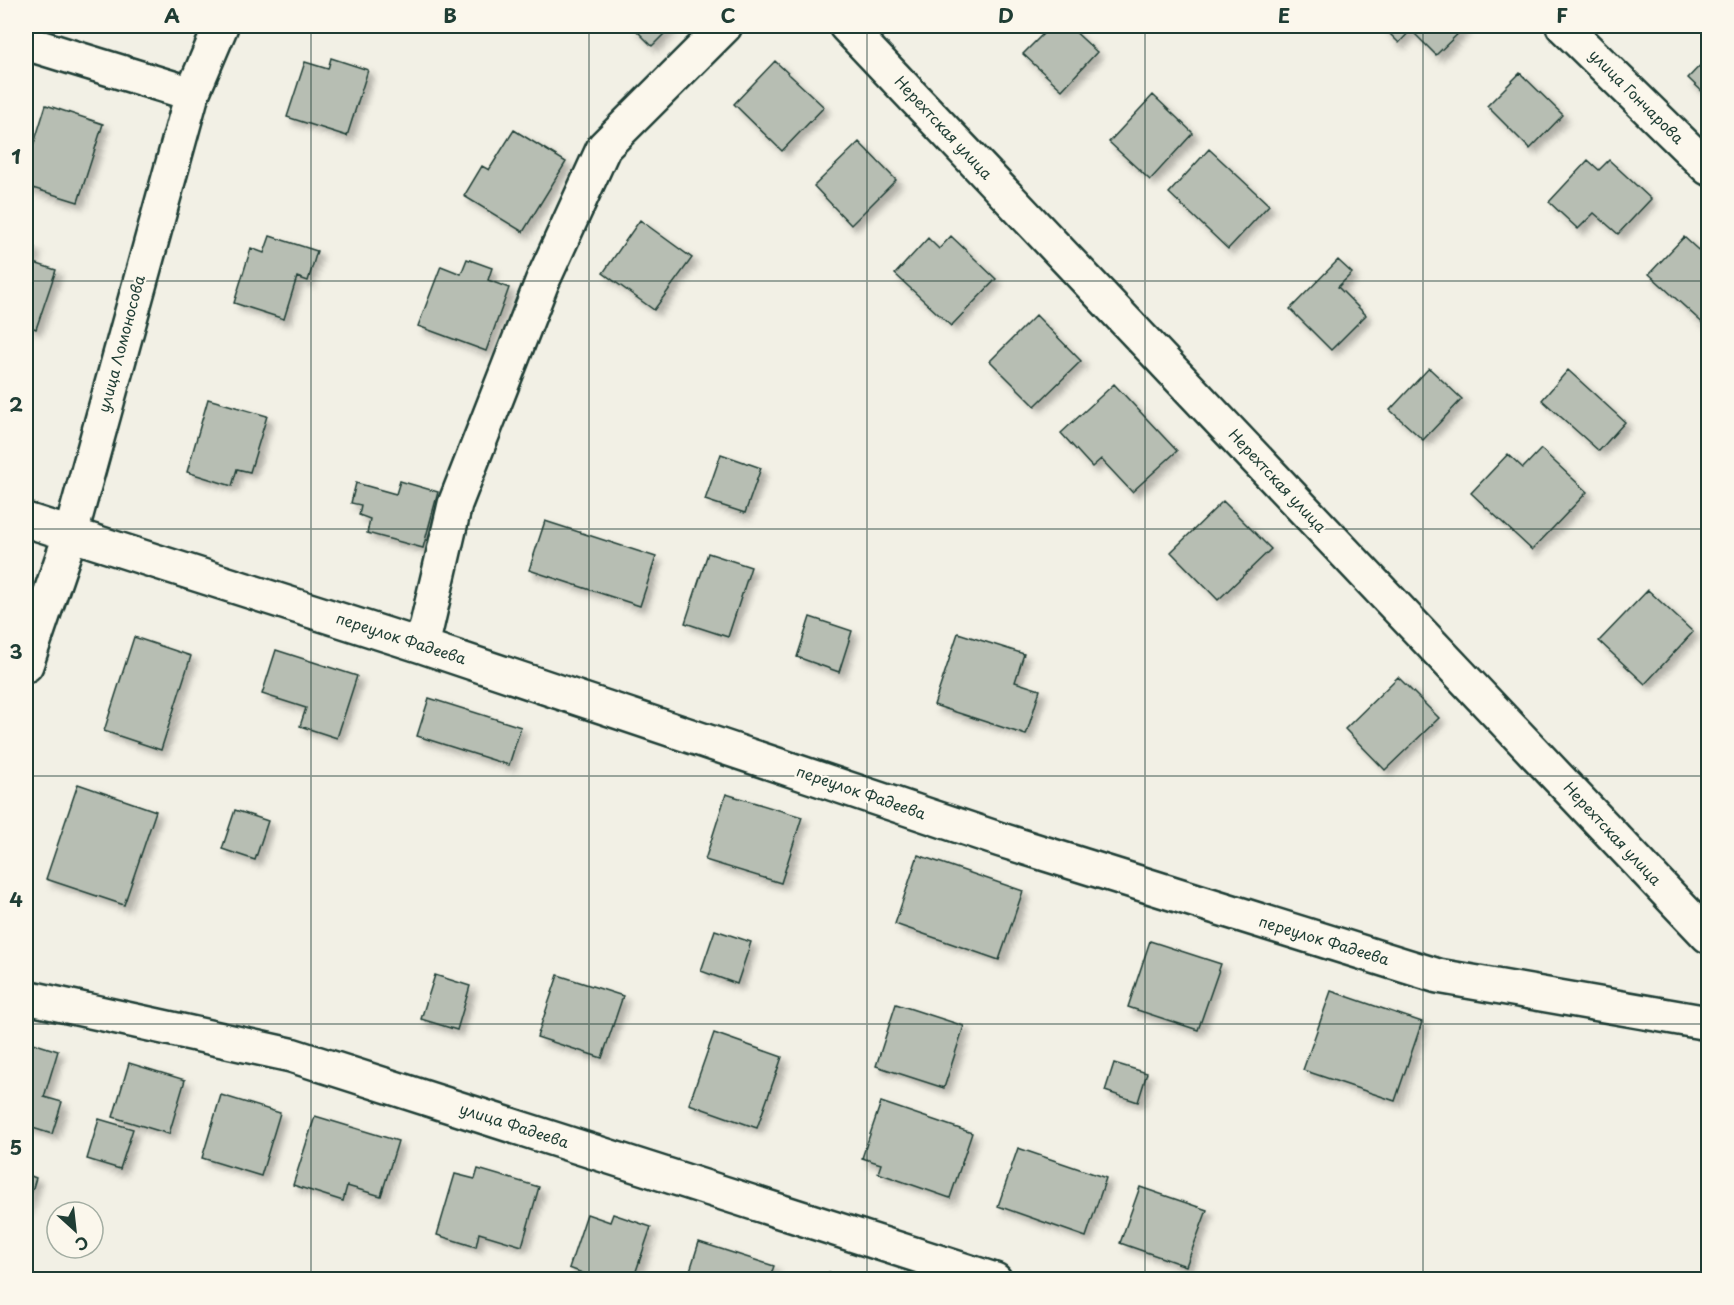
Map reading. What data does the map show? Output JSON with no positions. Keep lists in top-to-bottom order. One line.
{"streets":{"street":["улица Гончарова","Нерехтская улица","улица Ломоносова","переулок Фадеева","улица Фадеева"]},"crossings":[["улица Ломоносова","переулок Фадеева"]],"north":"bottom right","grid":{"columns":["A","B","C","D","E","F"],"rows":["1","2","3","4","5"]}}
